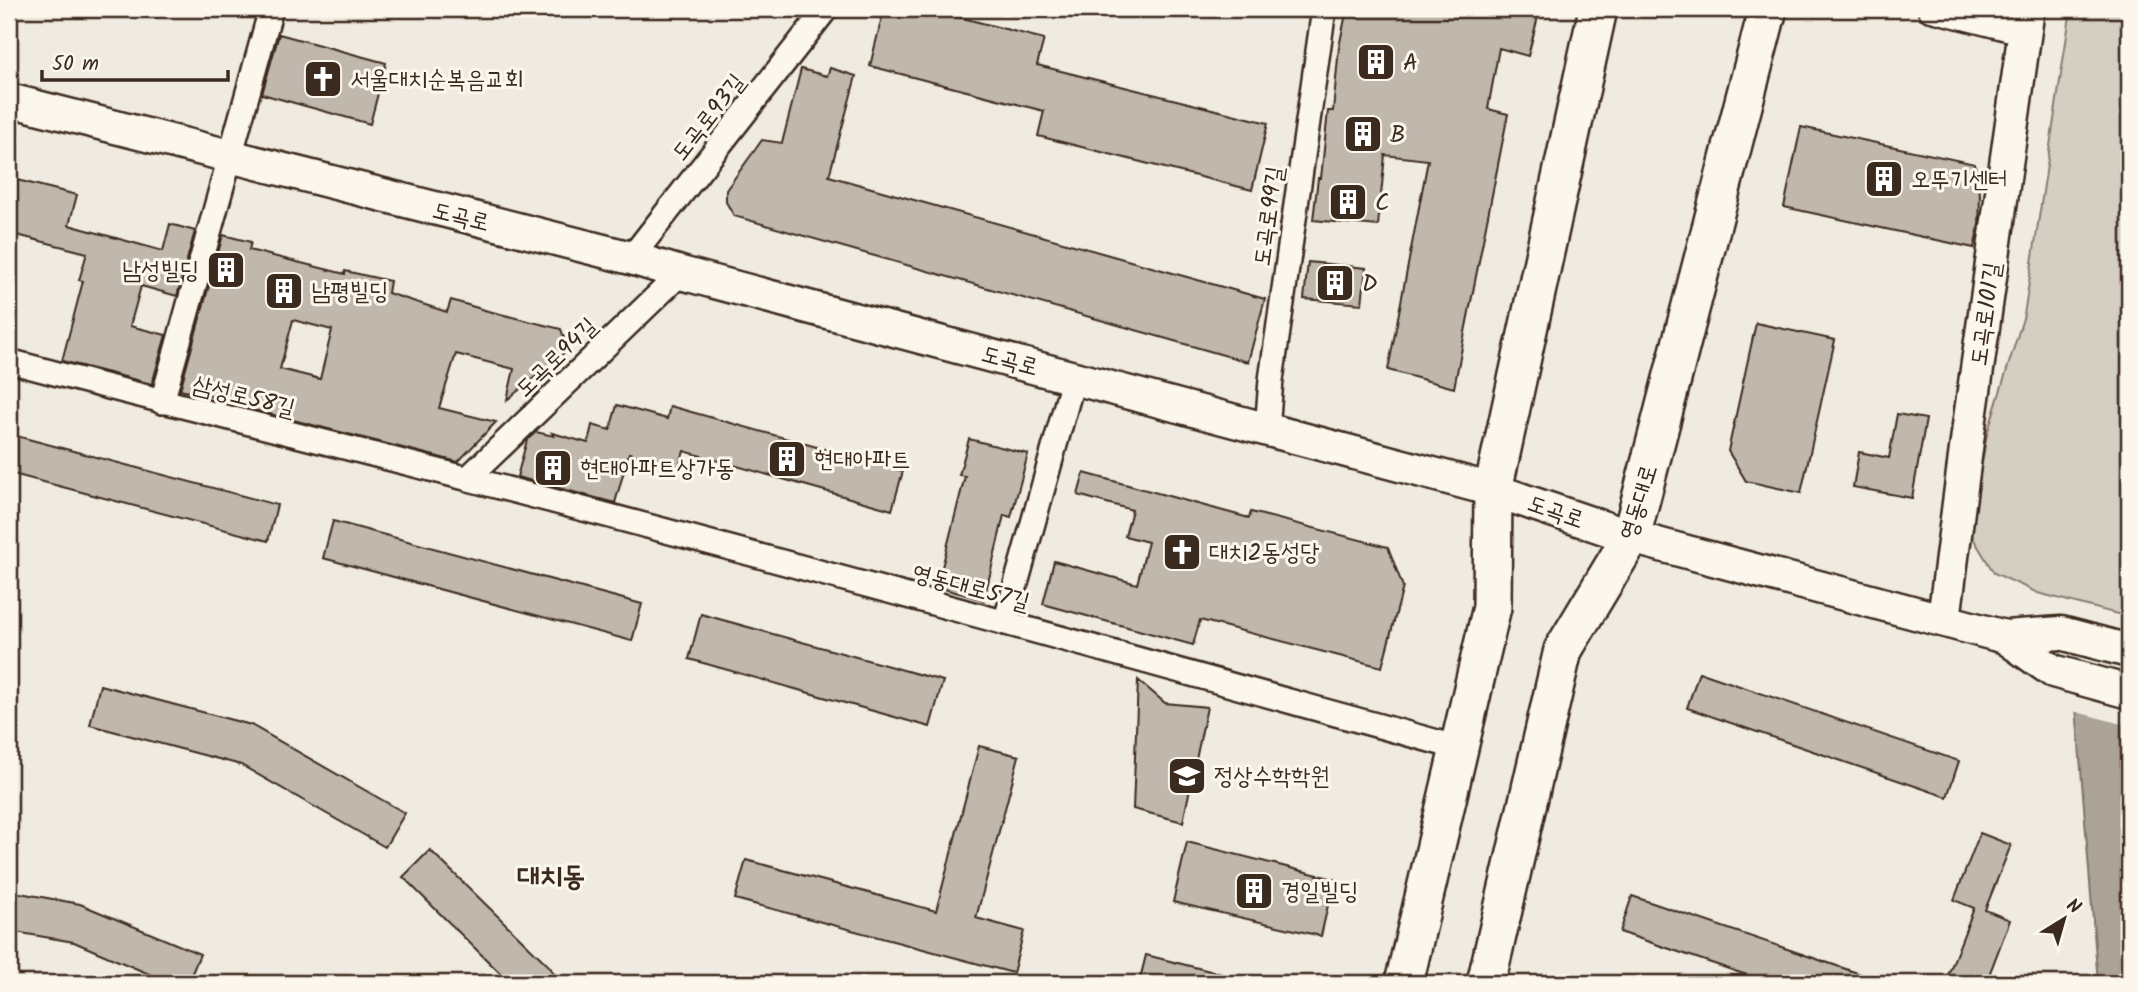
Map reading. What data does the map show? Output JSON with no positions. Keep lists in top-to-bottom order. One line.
{"streets":{"main road":["도곡로","도곡로101길","영동대로"],"street":["도곡로93길","도곡로99길","도곡로94길","삼성로58길","영동대로57길"]},"crossings":[["도곡로93길","도곡로"],["도곡로","도곡로99길"],["도곡로","도곡로101길"],["도곡로","도곡로94길"],["도곡로","영동대로"],["도곡로94길","삼성로58길"],["도곡로94길","영동대로57길"],["삼성로58길","영동대로57길"]],"districts":["대치동"],"places":{"building":["A","B","오뚜기센터","C","남성빌딩","D","남평빌딩","현대아파트","현대아파트상가동","경일빌딩"],"church":["서울대치순복음교회","대치2동성당"],"school or university":["정상수학학원"]},"scale_bar":"50 m","north":"top right"}
